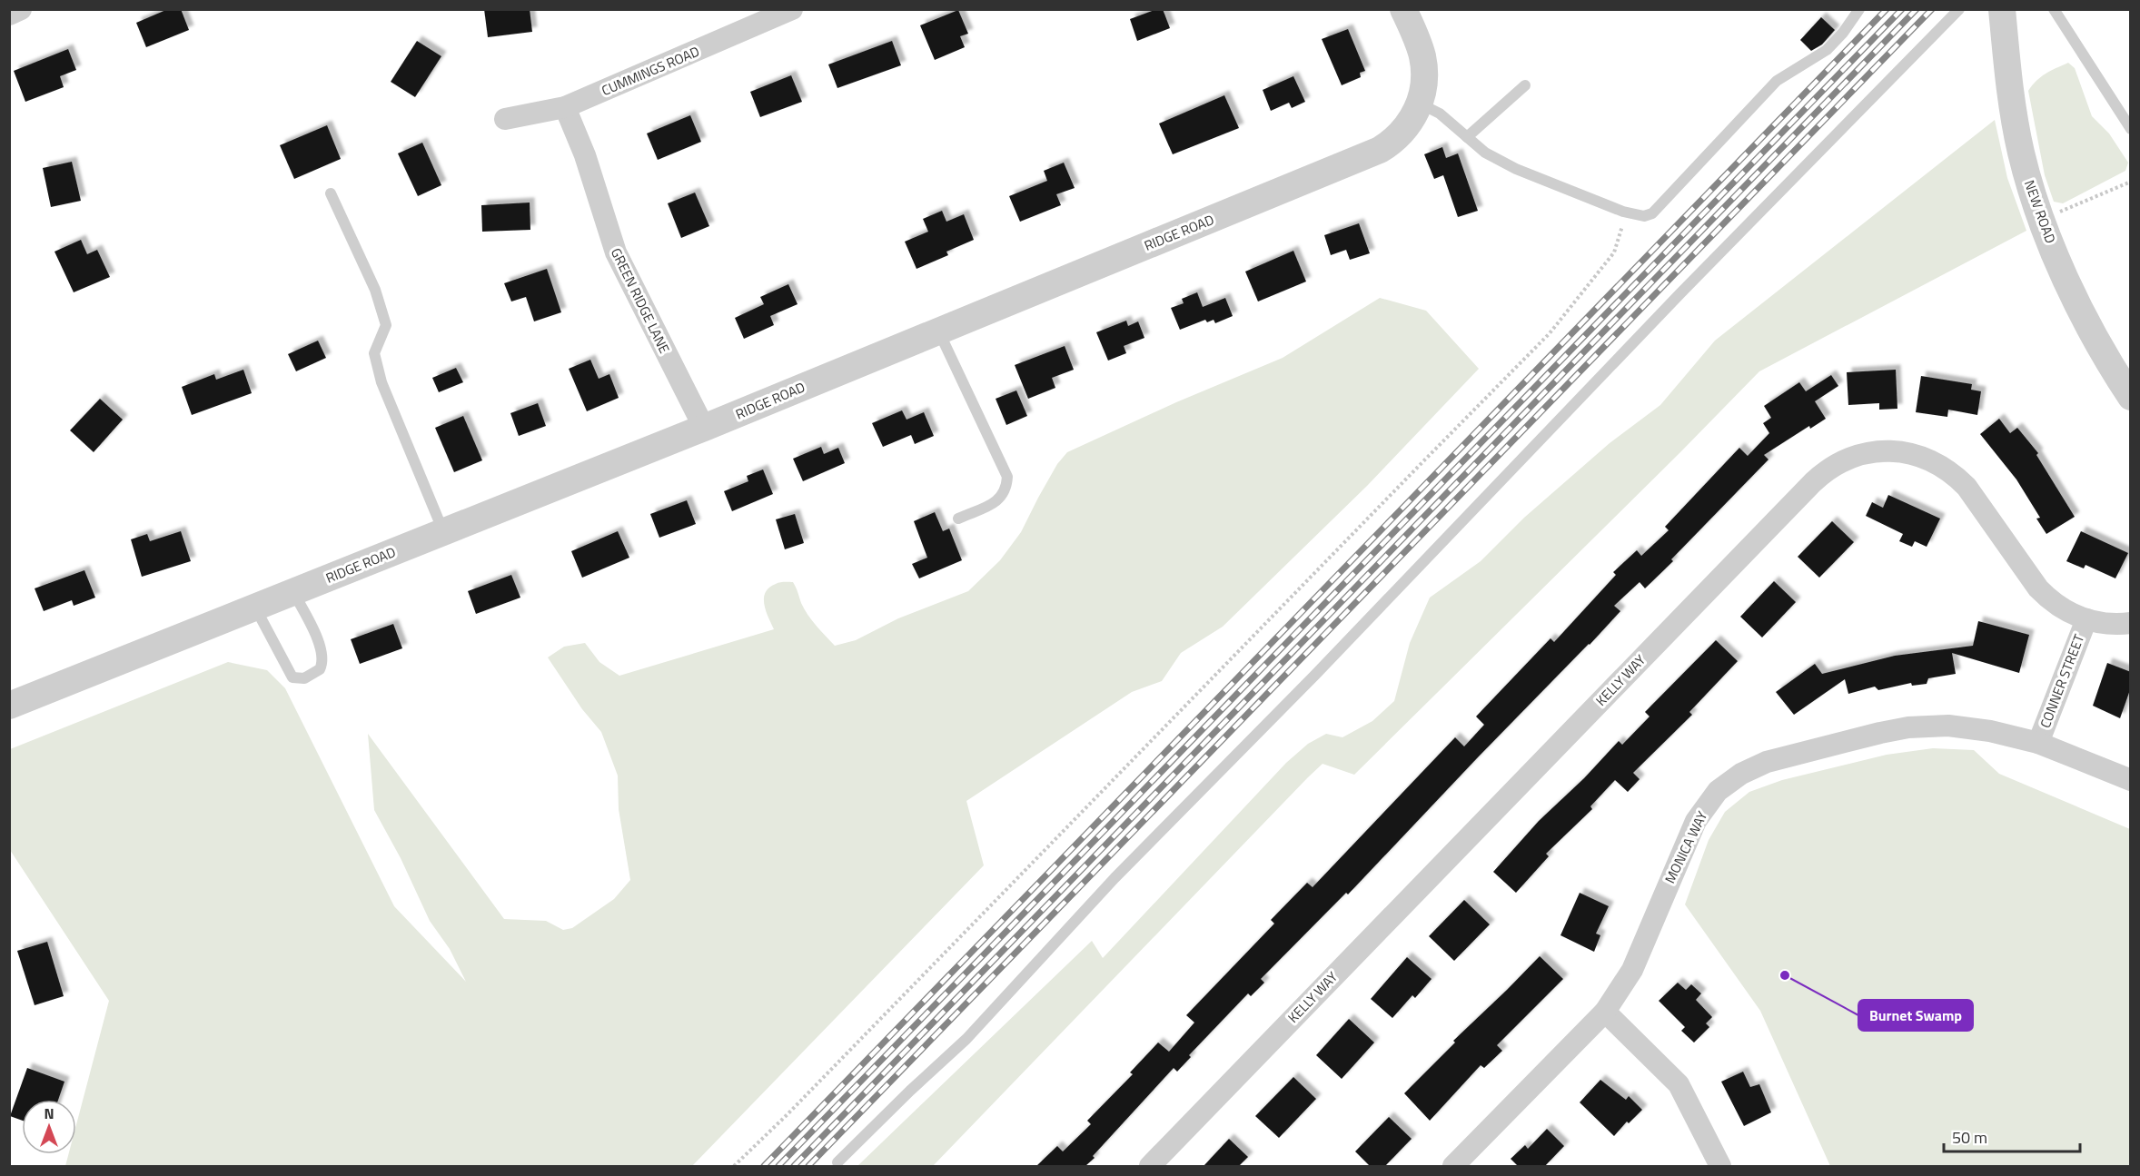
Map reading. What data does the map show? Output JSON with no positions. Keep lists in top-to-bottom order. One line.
{"streets":{"street":["CUMMINGS ROAD","NEW ROAD","RIDGE ROAD","GREEN RIDGE LANE","KELLY WAY","CONNER STREET","MONICA WAY"]},"crossings":[["CUMMINGS ROAD","GREEN RIDGE LANE"],["RIDGE ROAD","GREEN RIDGE LANE"],["KELLY WAY","CONNER STREET"],["CONNER STREET","MONICA WAY"]],"places":["Burnet Swamp"],"scale_bar":"50 m","north":"top"}
